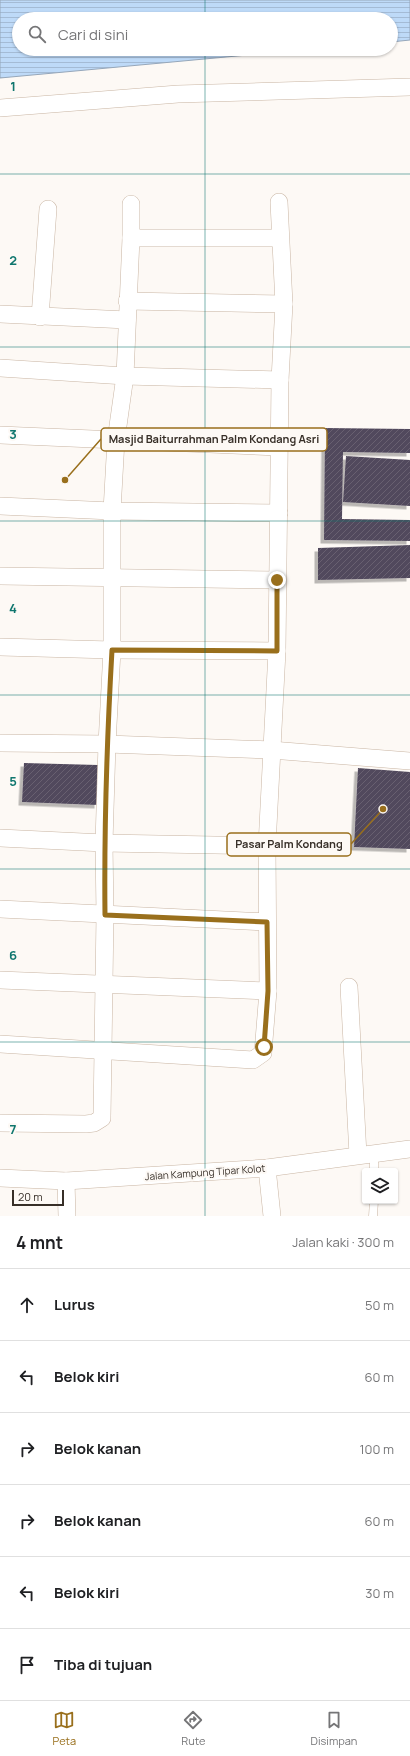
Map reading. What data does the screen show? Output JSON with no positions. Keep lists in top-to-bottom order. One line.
{"streets":{"street":["Jalan Kampung Tipar Kolot"]},"places":["Masjid Baiturrahman Palm Kondang Asri","Pasar Palm Kondang"],"scale_bar":"20 m","page":{"search":"Cari di sini","scale":"20 m","heading":["4 mnt","Jalan kaki · 300 m"],"list":[["Lurus","50 m"],["Belok kiri","60 m"],["Belok kanan","100 m"],["Belok kanan","60 m"],["Belok kiri","30 m"],"Tiba di tujuan"],"nav":["Peta","Rute","Disimpan"]},"grid":{"rows":["1","2","3","4","5","6","7"]}}
